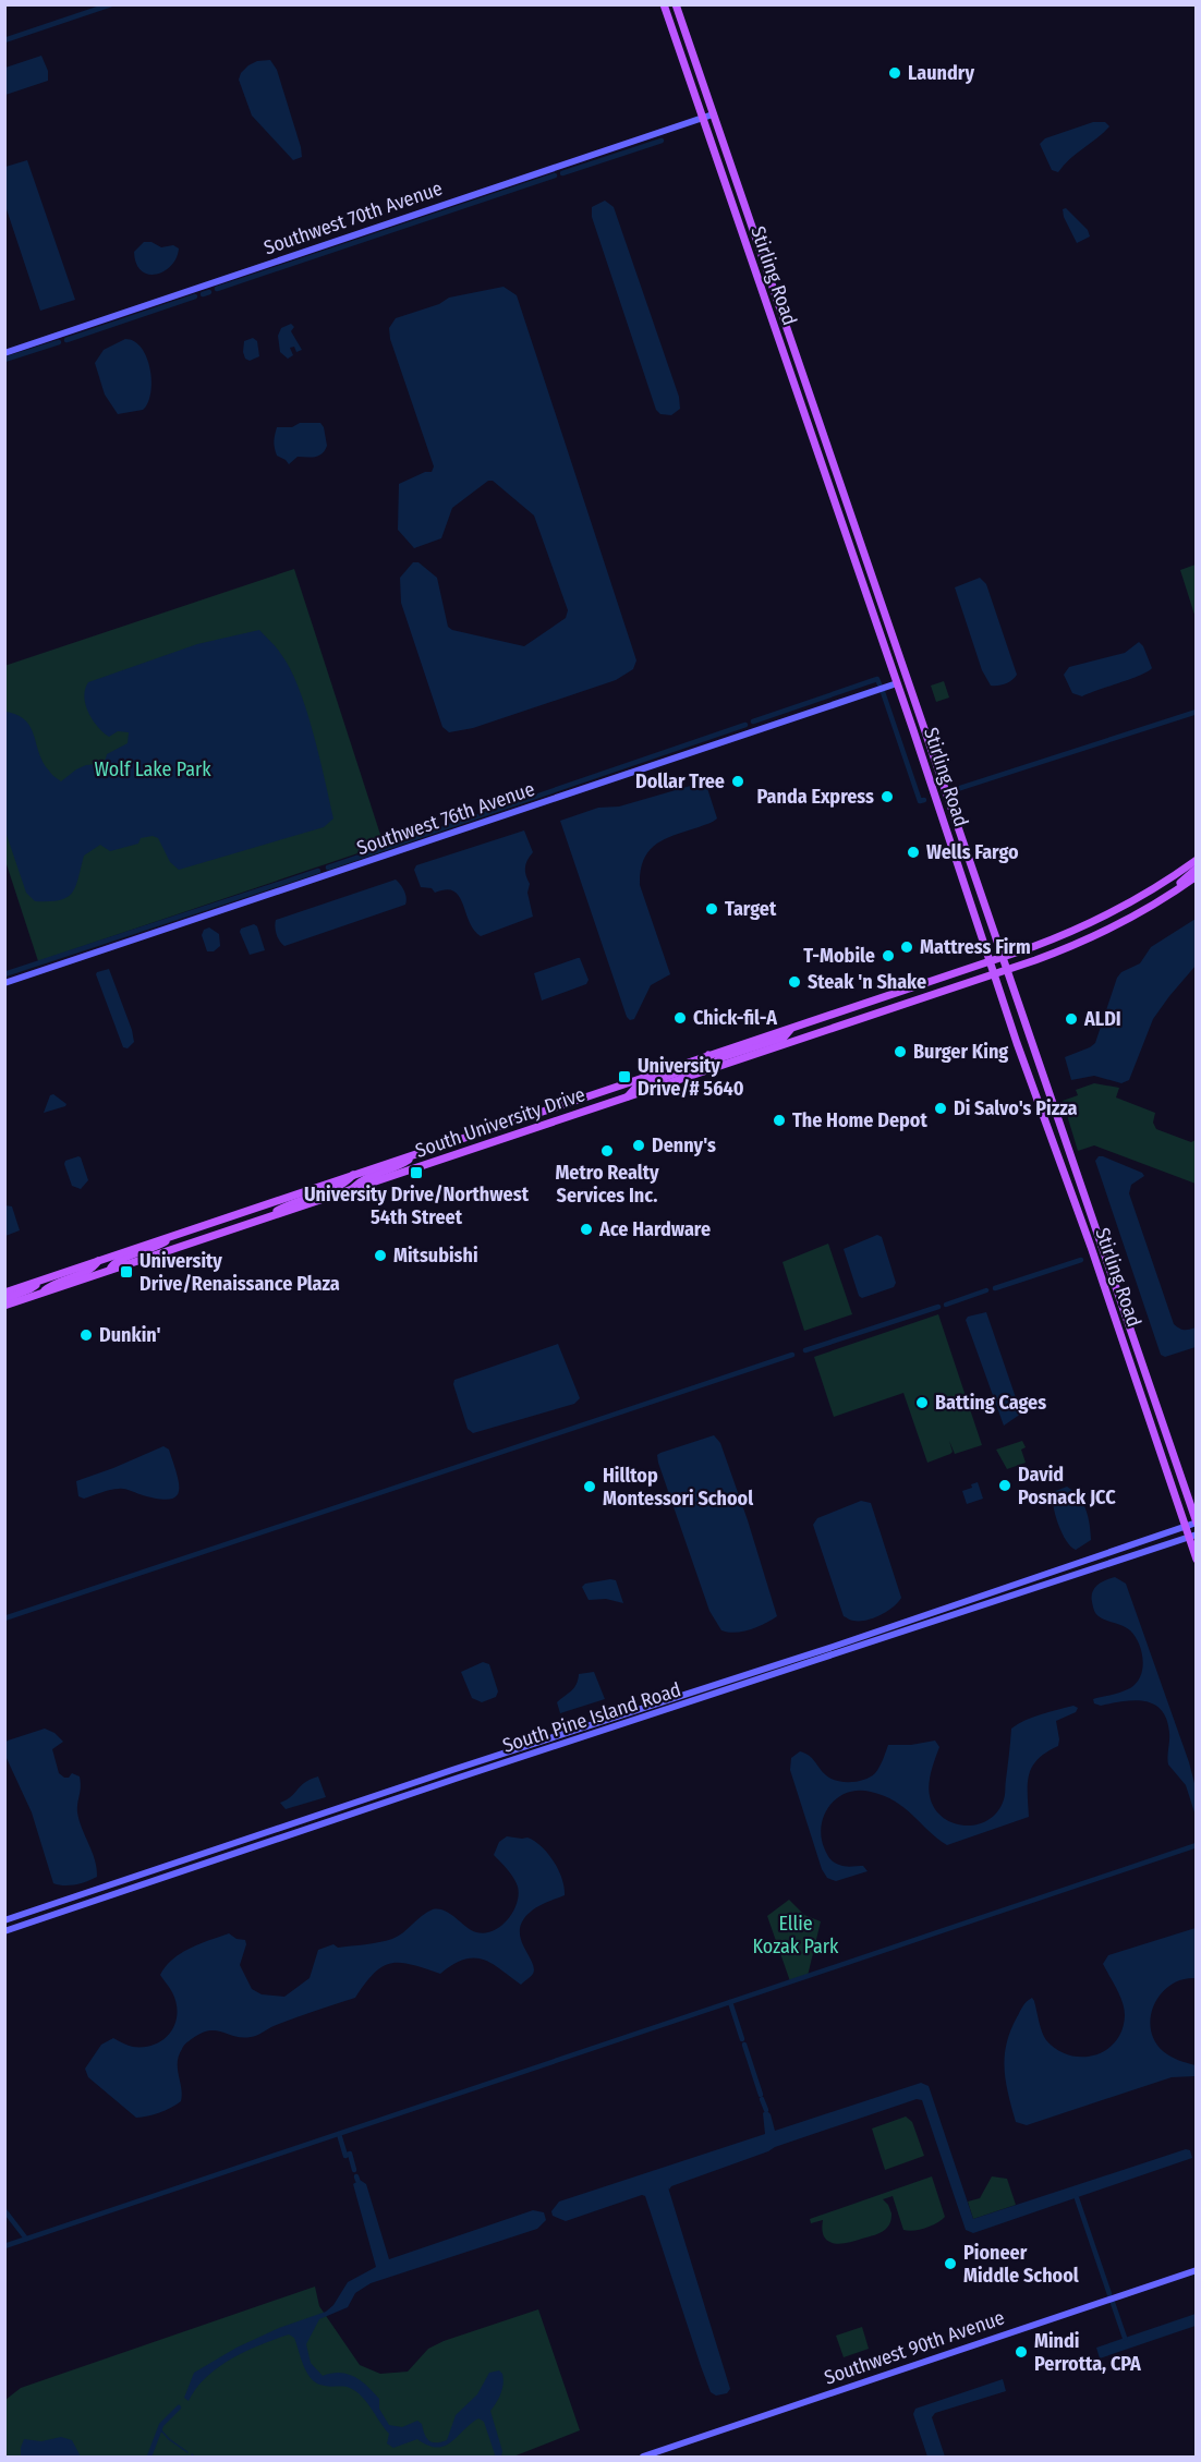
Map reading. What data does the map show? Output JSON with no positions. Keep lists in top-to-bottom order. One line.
{"streets":{"main road":["Southwest 70th Avenue","Stirling Road","Southwest 76th Avenue","South University Drive","South Pine Island Road","Southwest 90th Avenue"]},"crossings":[["Southwest 70th Avenue","Stirling Road"],["Stirling Road","Southwest 76th Avenue"],["Stirling Road","South University Drive"],["Stirling Road","South Pine Island Road"]],"parks":["Wolf Lake Park","Ellie Kozak Park"],"places":{"other":["Laundry","Dollar Tree","Panda Express","Wells Fargo","Target","Mattress Firm","T-Mobile","Steak 'n Shake","Chick-fil-A","ALDI","Burger King","Di Salvo's Pizza","The Home Depot","Denny's","Metro Realty Services Inc.","Ace Hardware","Mitsubishi","Dunkin'","Batting Cages","David Posnack JCC","Hilltop Montessori School","Pioneer Middle School","Mindi Perrotta, CPA"],"transit":["University Drive/# 5640","University Drive/Northwest 54th Street","University Drive/Renaissance Plaza"]}}
